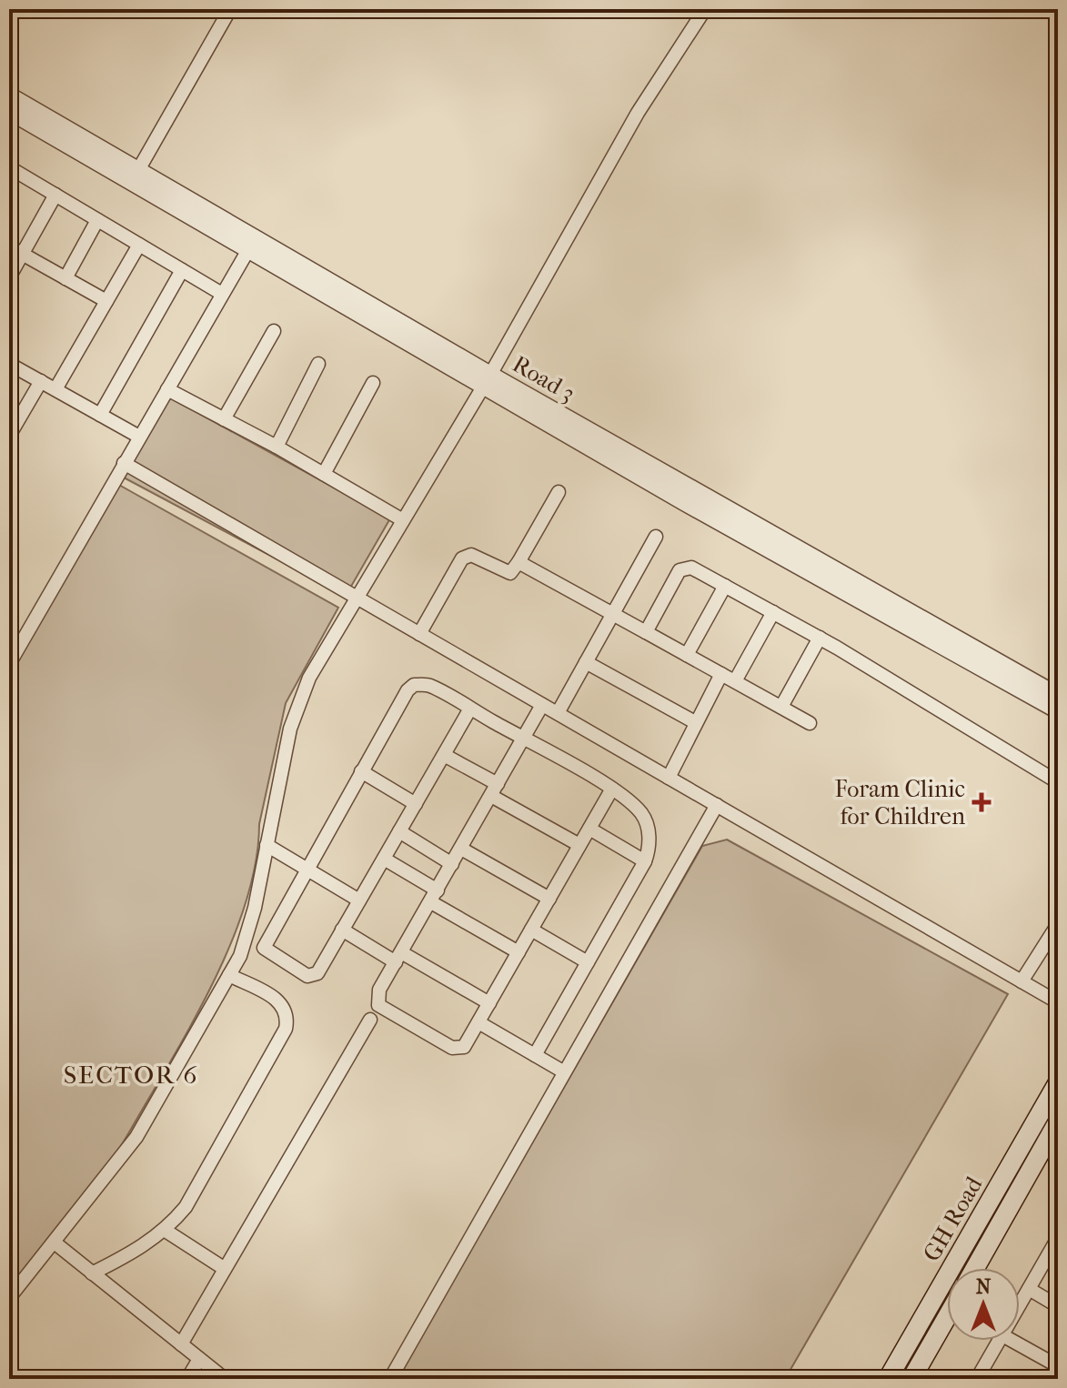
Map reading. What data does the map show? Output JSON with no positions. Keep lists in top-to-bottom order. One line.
{"streets":{"main road":["GH Road"],"street":["Road 3"]},"districts":["SECTOR 6"],"places":{"health":["Foram Clinic for Children"]},"north":"top"}
